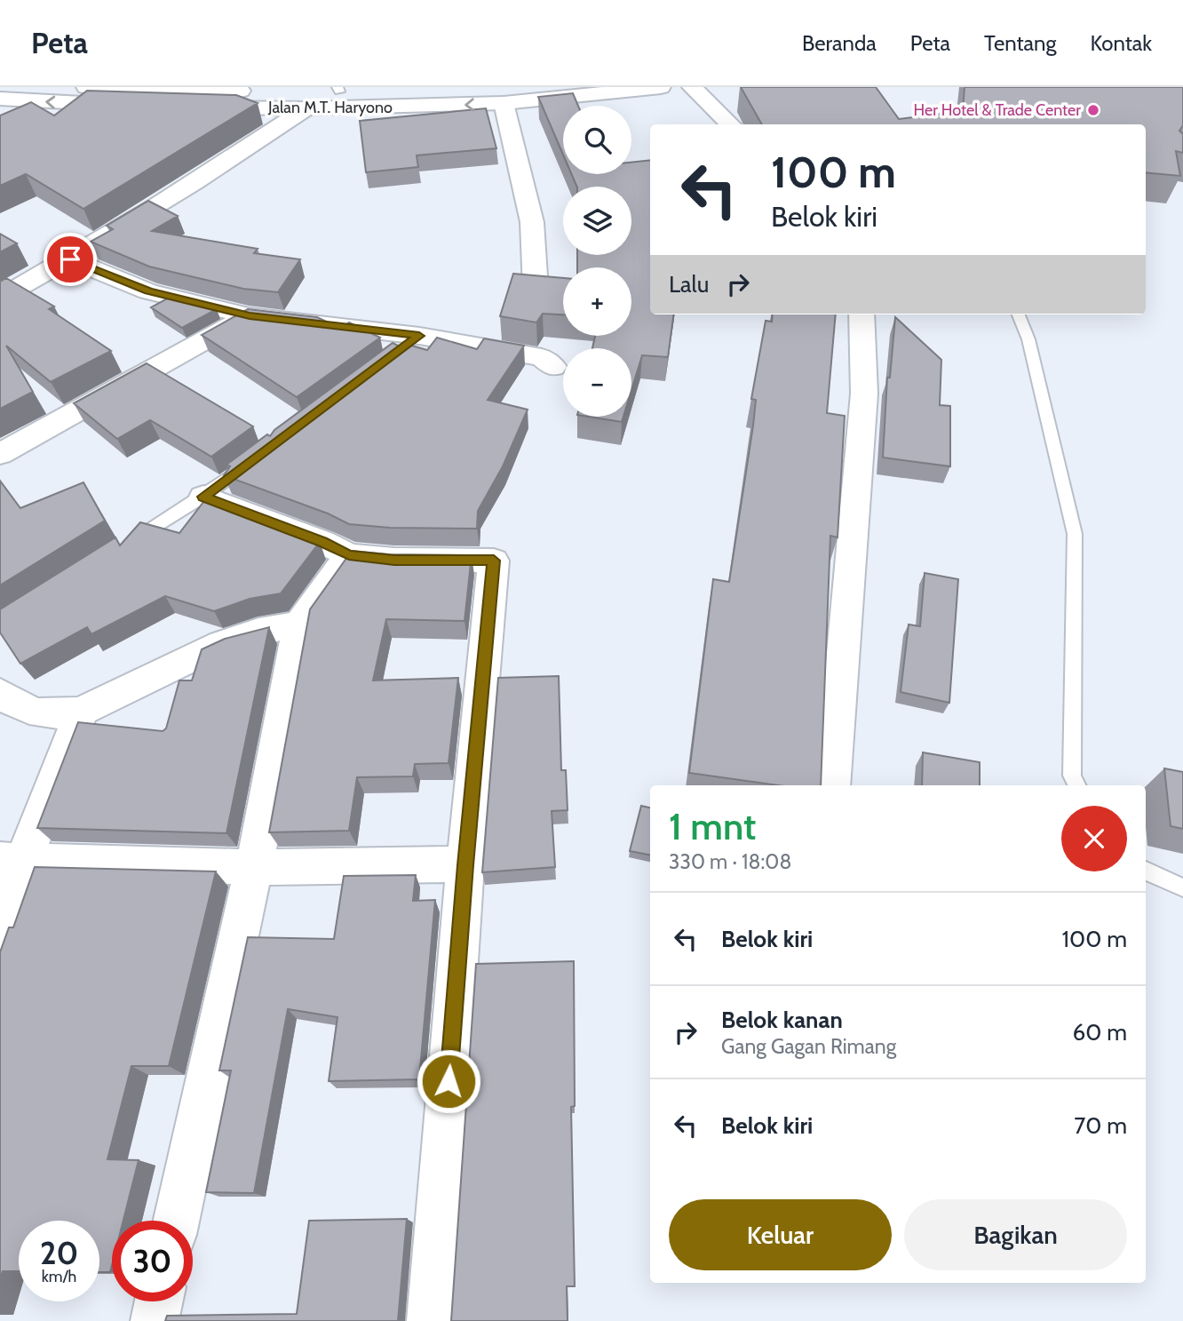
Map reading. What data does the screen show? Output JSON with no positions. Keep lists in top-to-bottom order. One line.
{"streets":{"main road":["Jalan M.T. Haryono"]},"places":["Her Hotel & Trade Center"],"page":{"header":"Peta","nav":["Beranda","Peta","Tentang","Kontak"],"map_buttons":["+","−"],"turn":["100 m","Belok kiri"],"then":"Lalu","heading":["1 mnt","330 m · 18:08"],"list":[{"name":"Belok kiri","value":"100 m"},{"name":"Belok kanan","note":"Gang Gagan Rimang","value":"60 m"},{"name":"Belok kiri","value":"70 m"}],"buttons":["Keluar","Bagikan"],"speed":"20 km/h","limit":"30"}}
